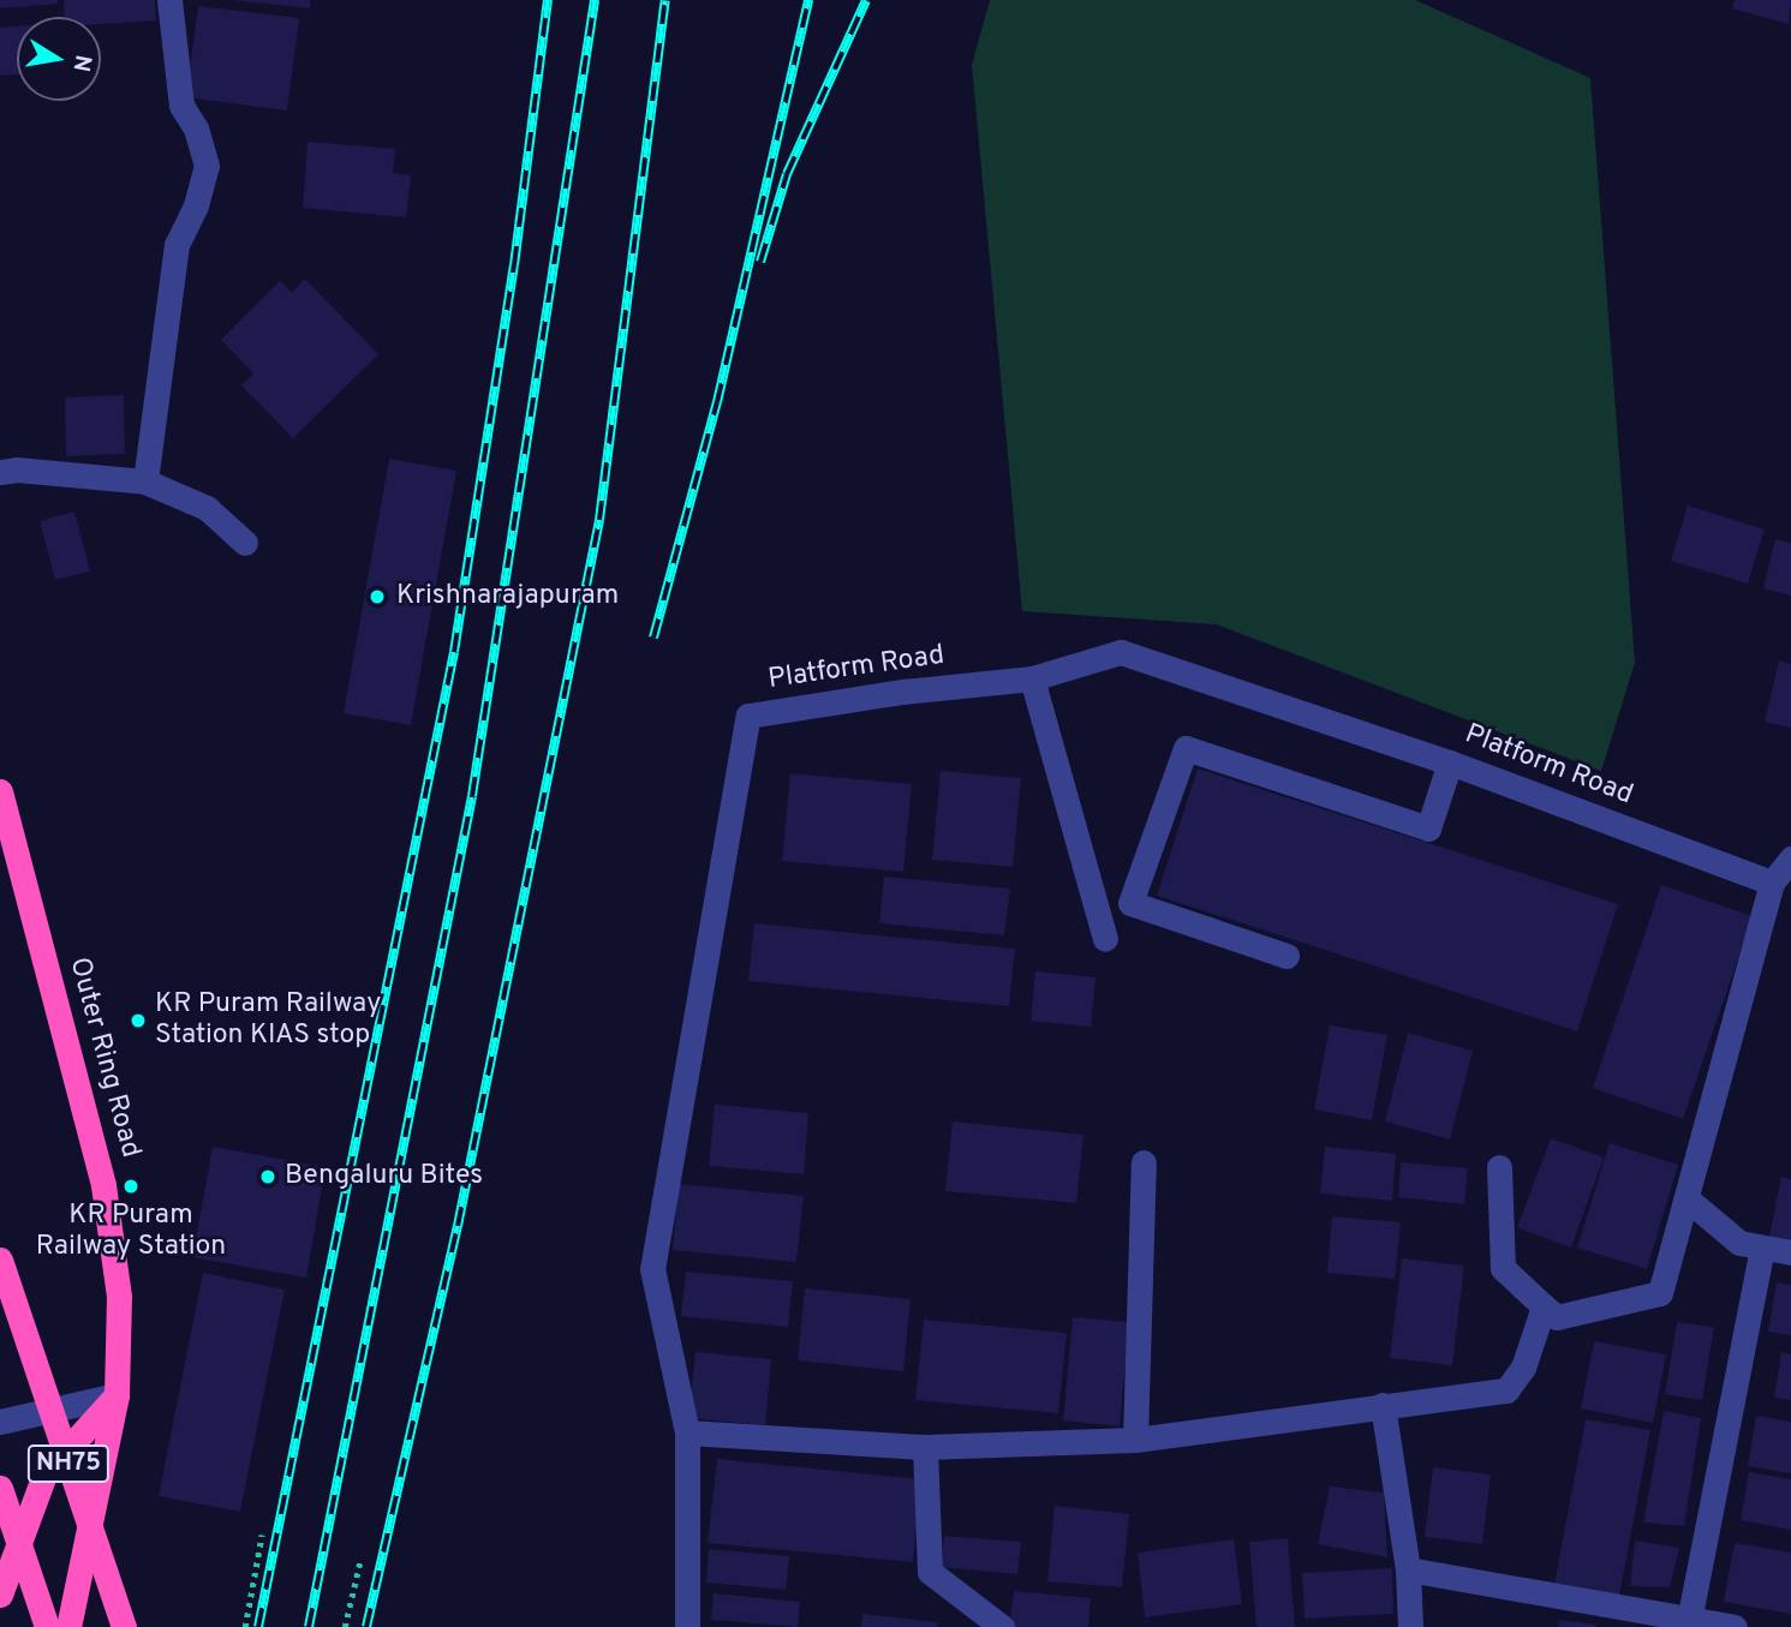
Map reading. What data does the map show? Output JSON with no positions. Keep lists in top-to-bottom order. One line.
{"streets":{"highway":["Outer Ring Road","NH75"],"street":["Platform Road"]},"places":["Krishnarajapuram","KR Puram Railway Station KIAS stop","Bengaluru Bites","KR Puram Railway Station"],"north":"right"}
